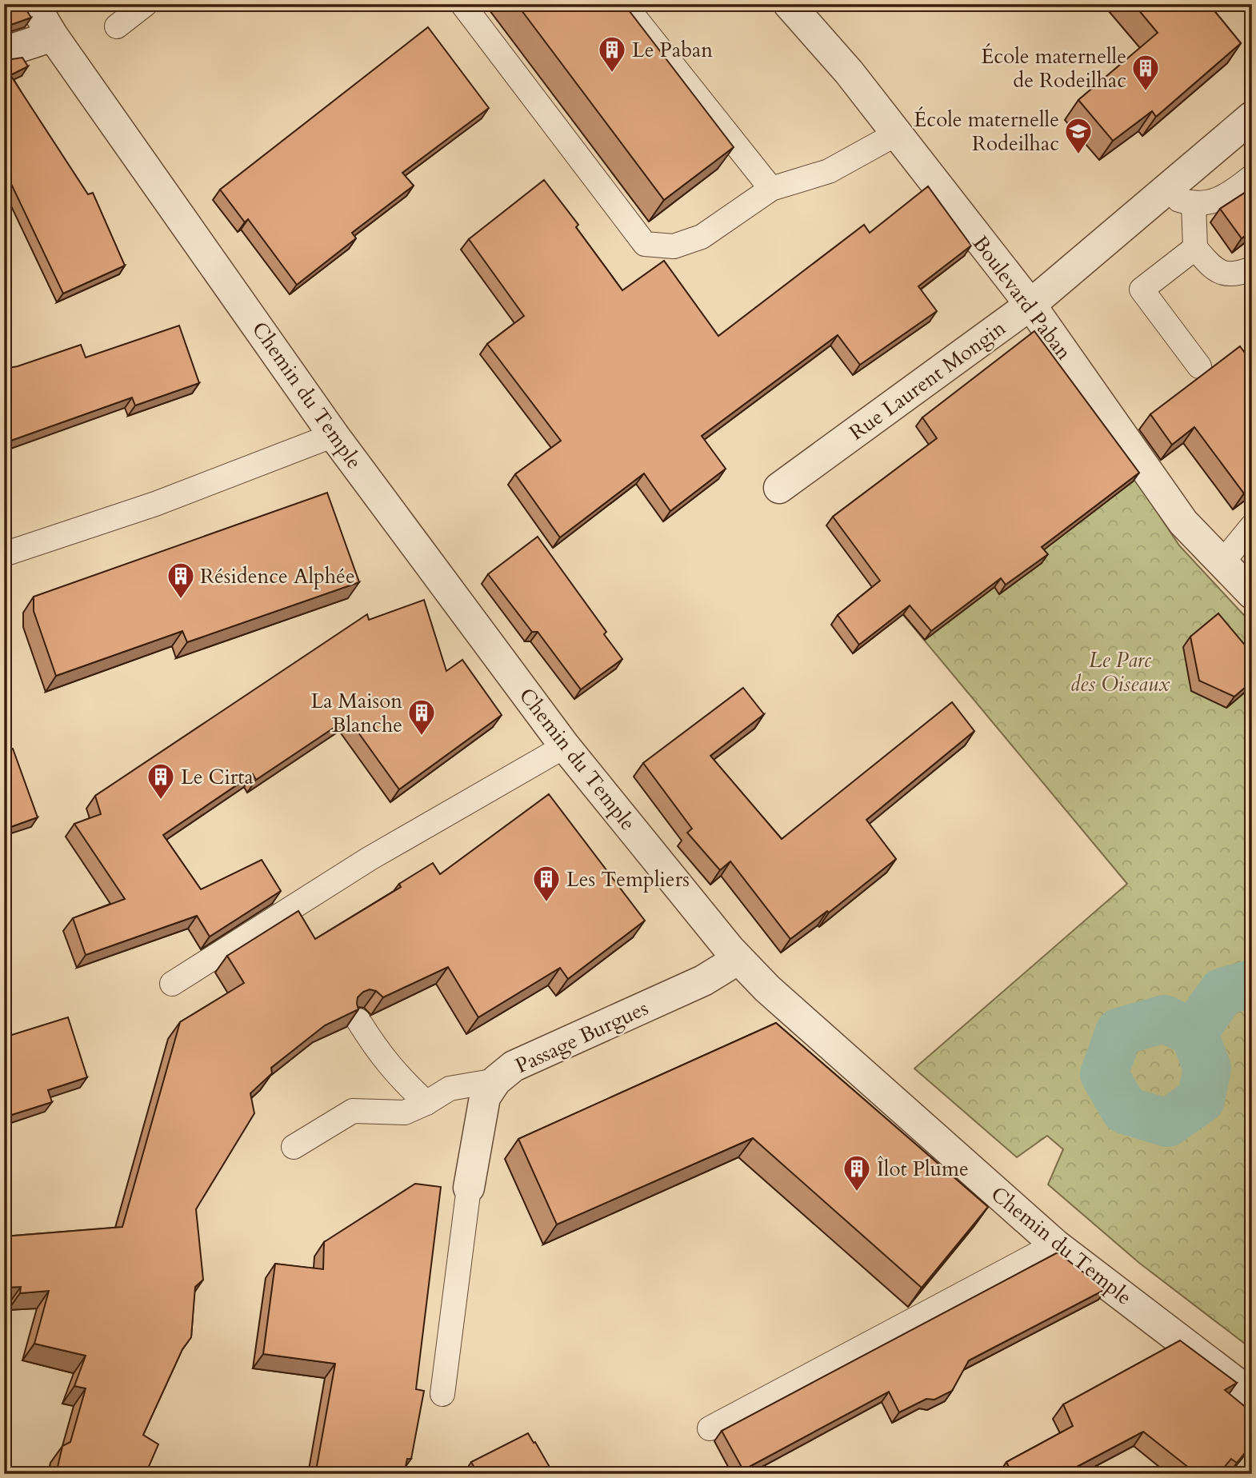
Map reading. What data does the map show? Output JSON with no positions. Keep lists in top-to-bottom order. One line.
{"streets":{"street":["Boulevard Paban","Rue Laurent Mongin","Chemin du Temple","Passage Burgues"]},"crossings":[["Boulevard Paban","Rue Laurent Mongin"],["Chemin du Temple","Passage Burgues"]],"parks":["Le Parc des Oiseaux"],"places":{"building":["Le Paban","École maternelle de Rodeilhac","Résidence Alphée","La Maison Blanche","Le Cirta","Les Templiers","Îlot Plume"],"school or university":["École maternelle Rodeilhac"]}}
